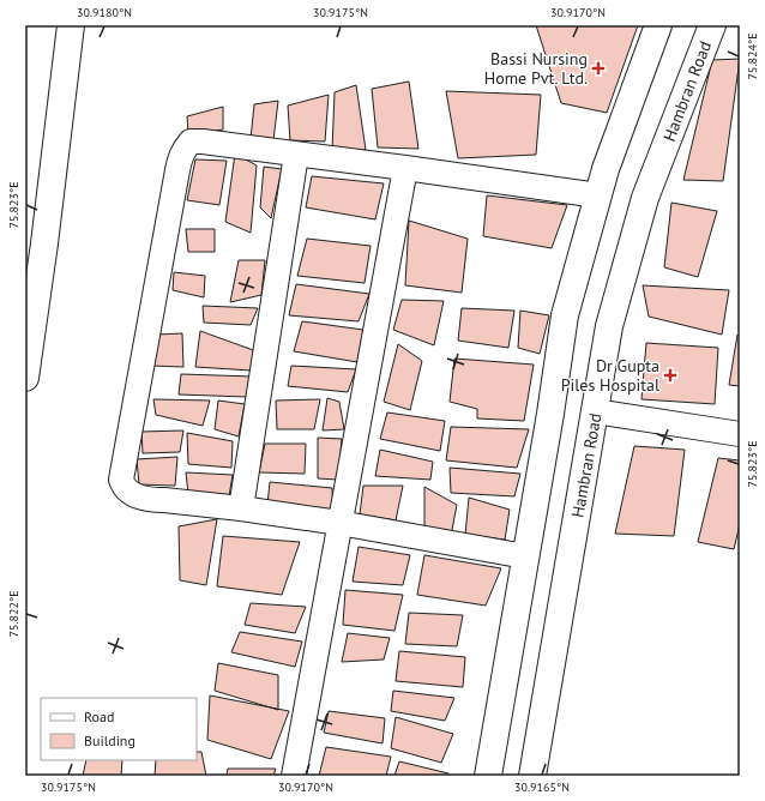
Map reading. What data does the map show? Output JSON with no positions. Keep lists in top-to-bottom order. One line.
{"streets":{"main road":["Hambran Road"]},"places":{"health":["Bassi Nursing Home Pvt. Ltd.","Dr Gupta Piles Hospital"]},"legend":["Road","Building"],"coordinates":["30.9180°N","30.9175°N","30.9170°N","75.824°E","75.823°E","75.822°E","30.9165°N"]}
